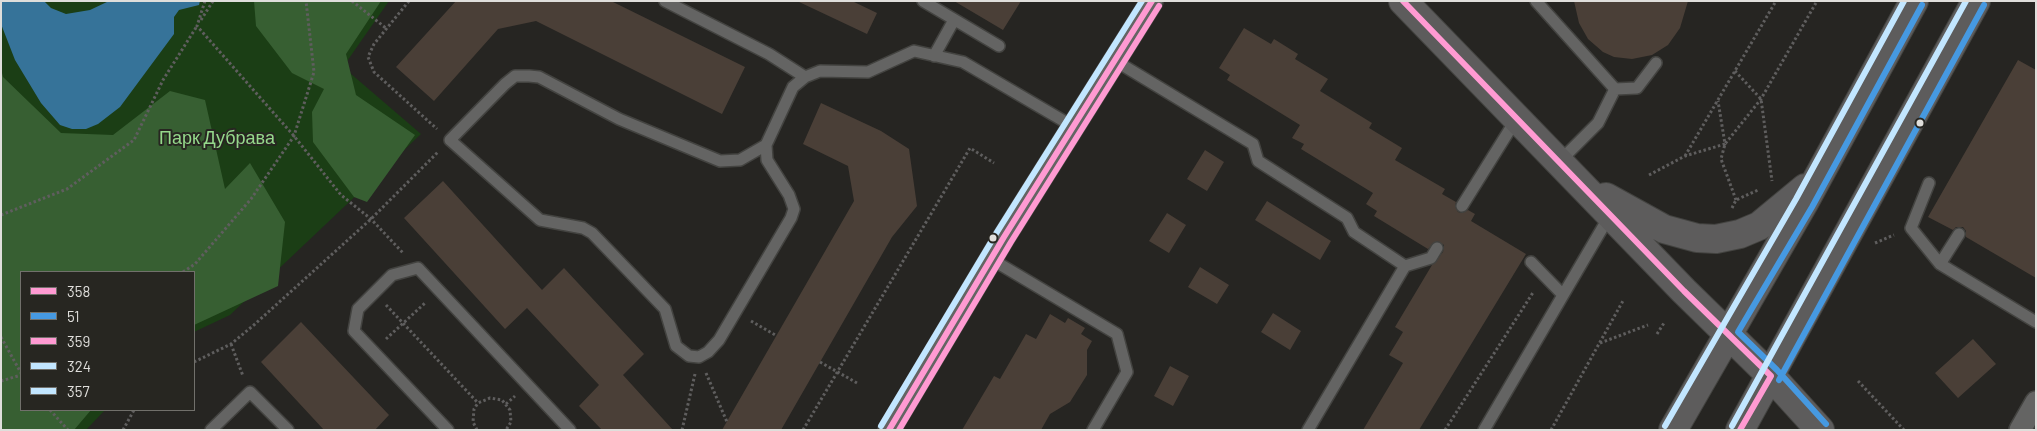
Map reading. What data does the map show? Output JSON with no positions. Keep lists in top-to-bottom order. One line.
{"parks":["Парк Дубрава"],"lines":["transit line 358","transit line 324","transit line 357","transit line 51","transit line 359"],"legend":["358","51","359","324","357"]}
